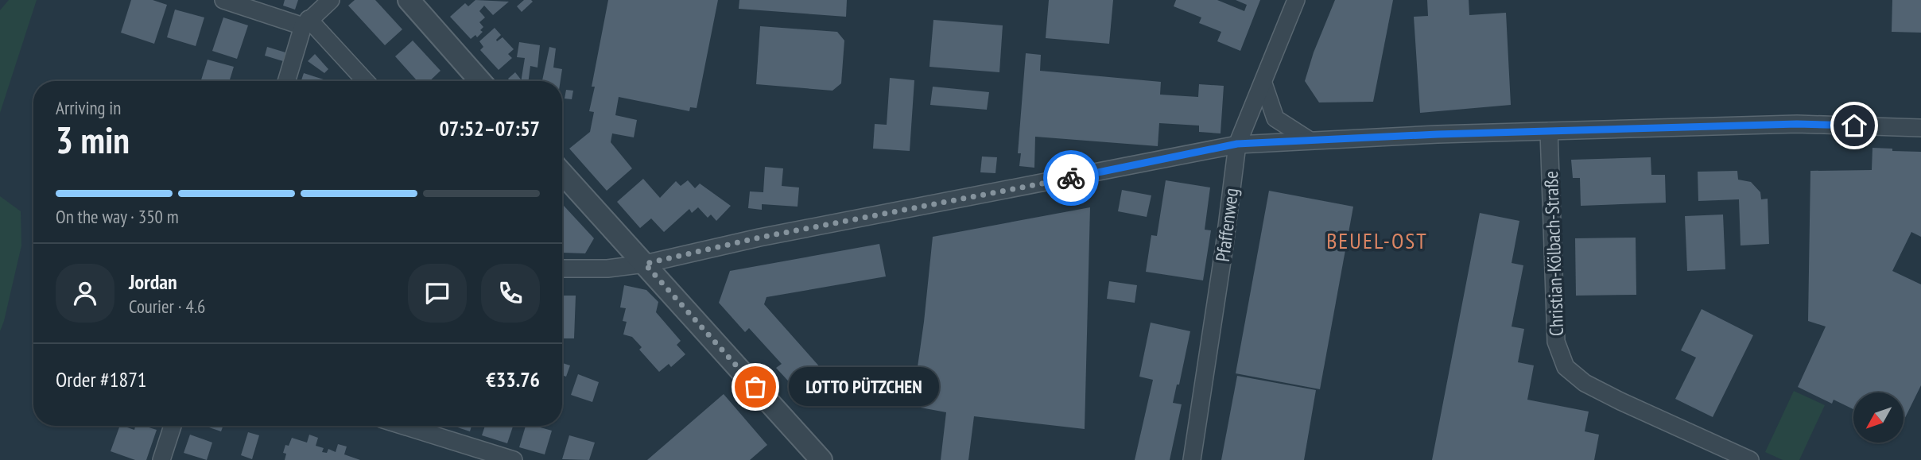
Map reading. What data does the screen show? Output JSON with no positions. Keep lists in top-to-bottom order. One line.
{"streets":{"street":["Pfaffenweg","Christian-Kölbach-Straße"]},"districts":["BEUEL-OST"],"places":["LOTTO PÜTZCHEN"],"north":"bottom left","page":{"heading":["3 min","Arriving in","07:52–07:57"],"panel":["Jordan","Courier · 4.6","Order #1871","€33.76"],"bar":"On the way · 350 m","bubble":"LOTTO PÜTZCHEN"}}
